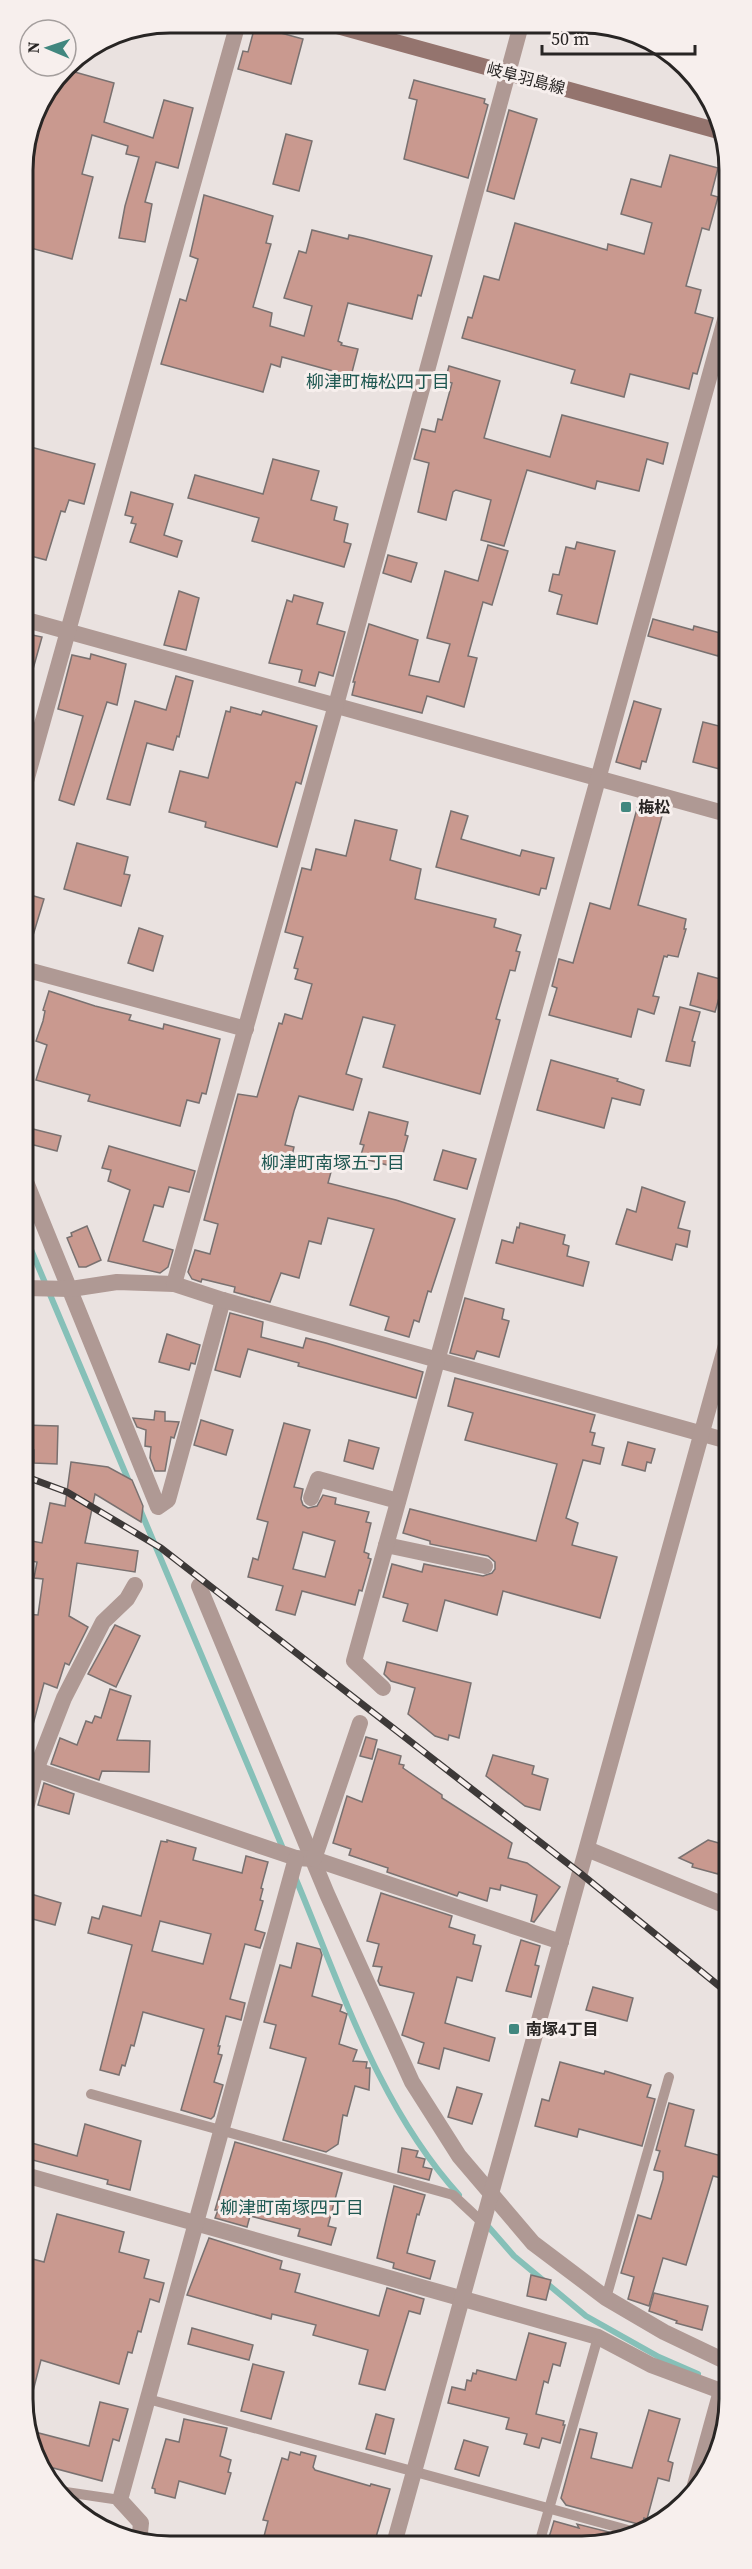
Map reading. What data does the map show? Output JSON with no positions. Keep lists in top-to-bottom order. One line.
{"streets":{"main road":["岐阜羽島線"]},"districts":["柳津町梅松四丁目","柳津町南塚五丁目","柳津町南塚四丁目"],"places":{"transit":["梅松","南塚4丁目"]},"scale_bar":"50 m","north":"left"}
